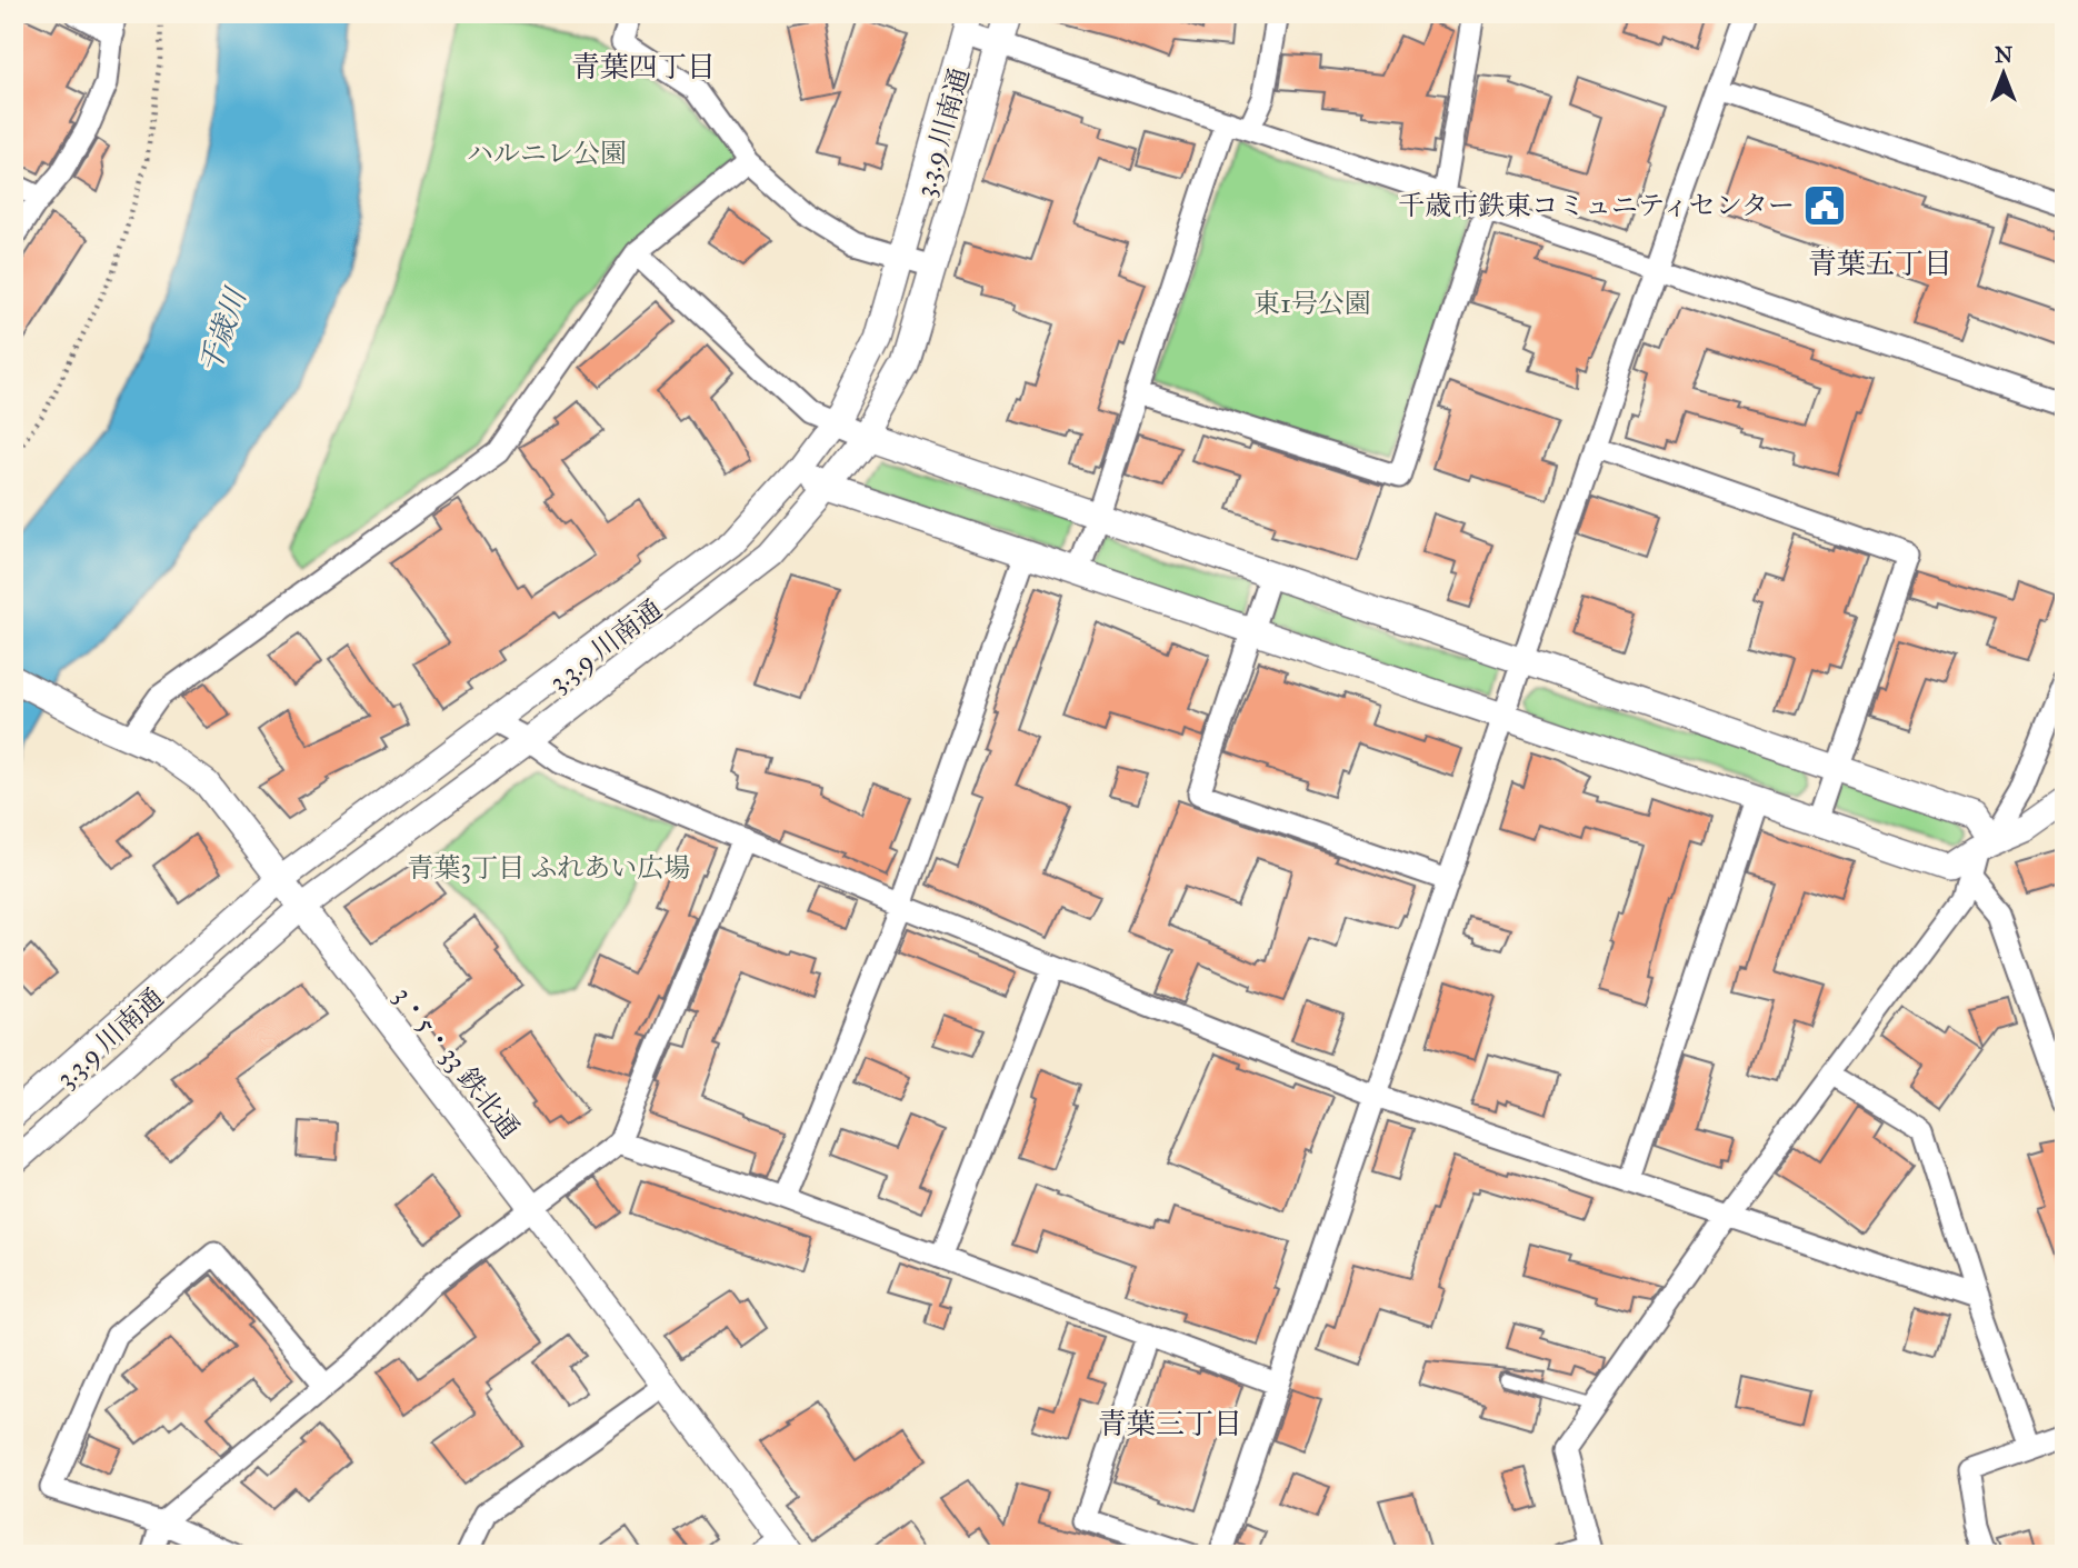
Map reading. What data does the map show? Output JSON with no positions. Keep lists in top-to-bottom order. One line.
{"streets":{"street":["3.3.9 川南通","3・5・33 鉄北通"]},"crossings":[["3.3.9 川南通","3・5・33 鉄北通"]],"districts":["青葉四丁目","青葉五丁目","青葉三丁目"],"water":["千歳川"],"parks":["ハルニレ公園","東1号公園","青葉3丁目 ふれあい広場"],"places":{"public building":["千歳市鉄東コミュニティセンター"]},"north":"top"}
